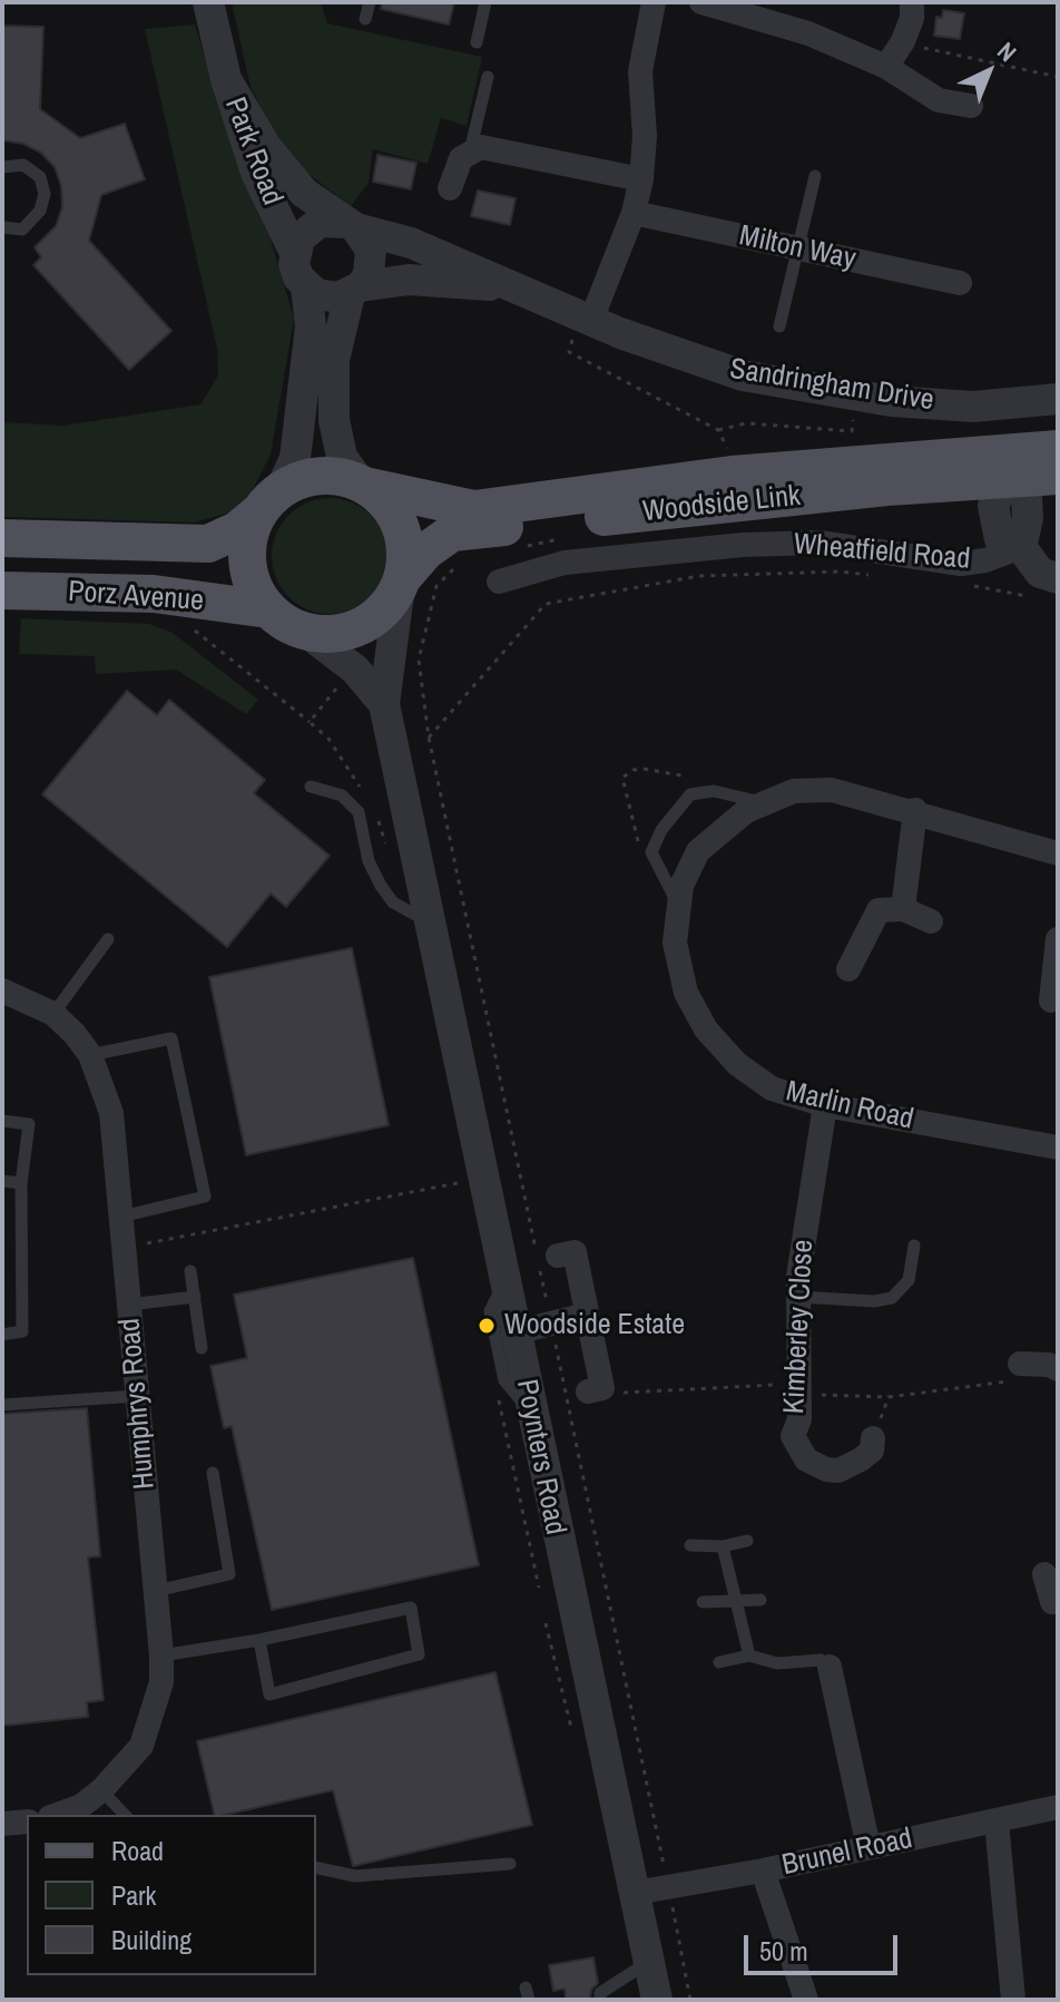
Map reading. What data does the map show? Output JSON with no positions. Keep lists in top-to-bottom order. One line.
{"streets":{"main road":["Woodside Link","Porz Avenue"],"street":["Park Road","Milton Way","Sandringham Drive","Wheatfield Road","Marlin Road","Kimberley Close","Humphrys Road","Poynters Road","Brunel Road"]},"crossings":[["Park Road","Sandringham Drive"],["Woodside Link","Porz Avenue"],["Woodside Link","Poynters Road"],["Porz Avenue","Poynters Road"],["Marlin Road","Kimberley Close"],["Poynters Road","Brunel Road"]],"places":["Woodside Estate"],"legend":["Road","Park","Building"],"scale_bar":"50 m","north":"top right"}
